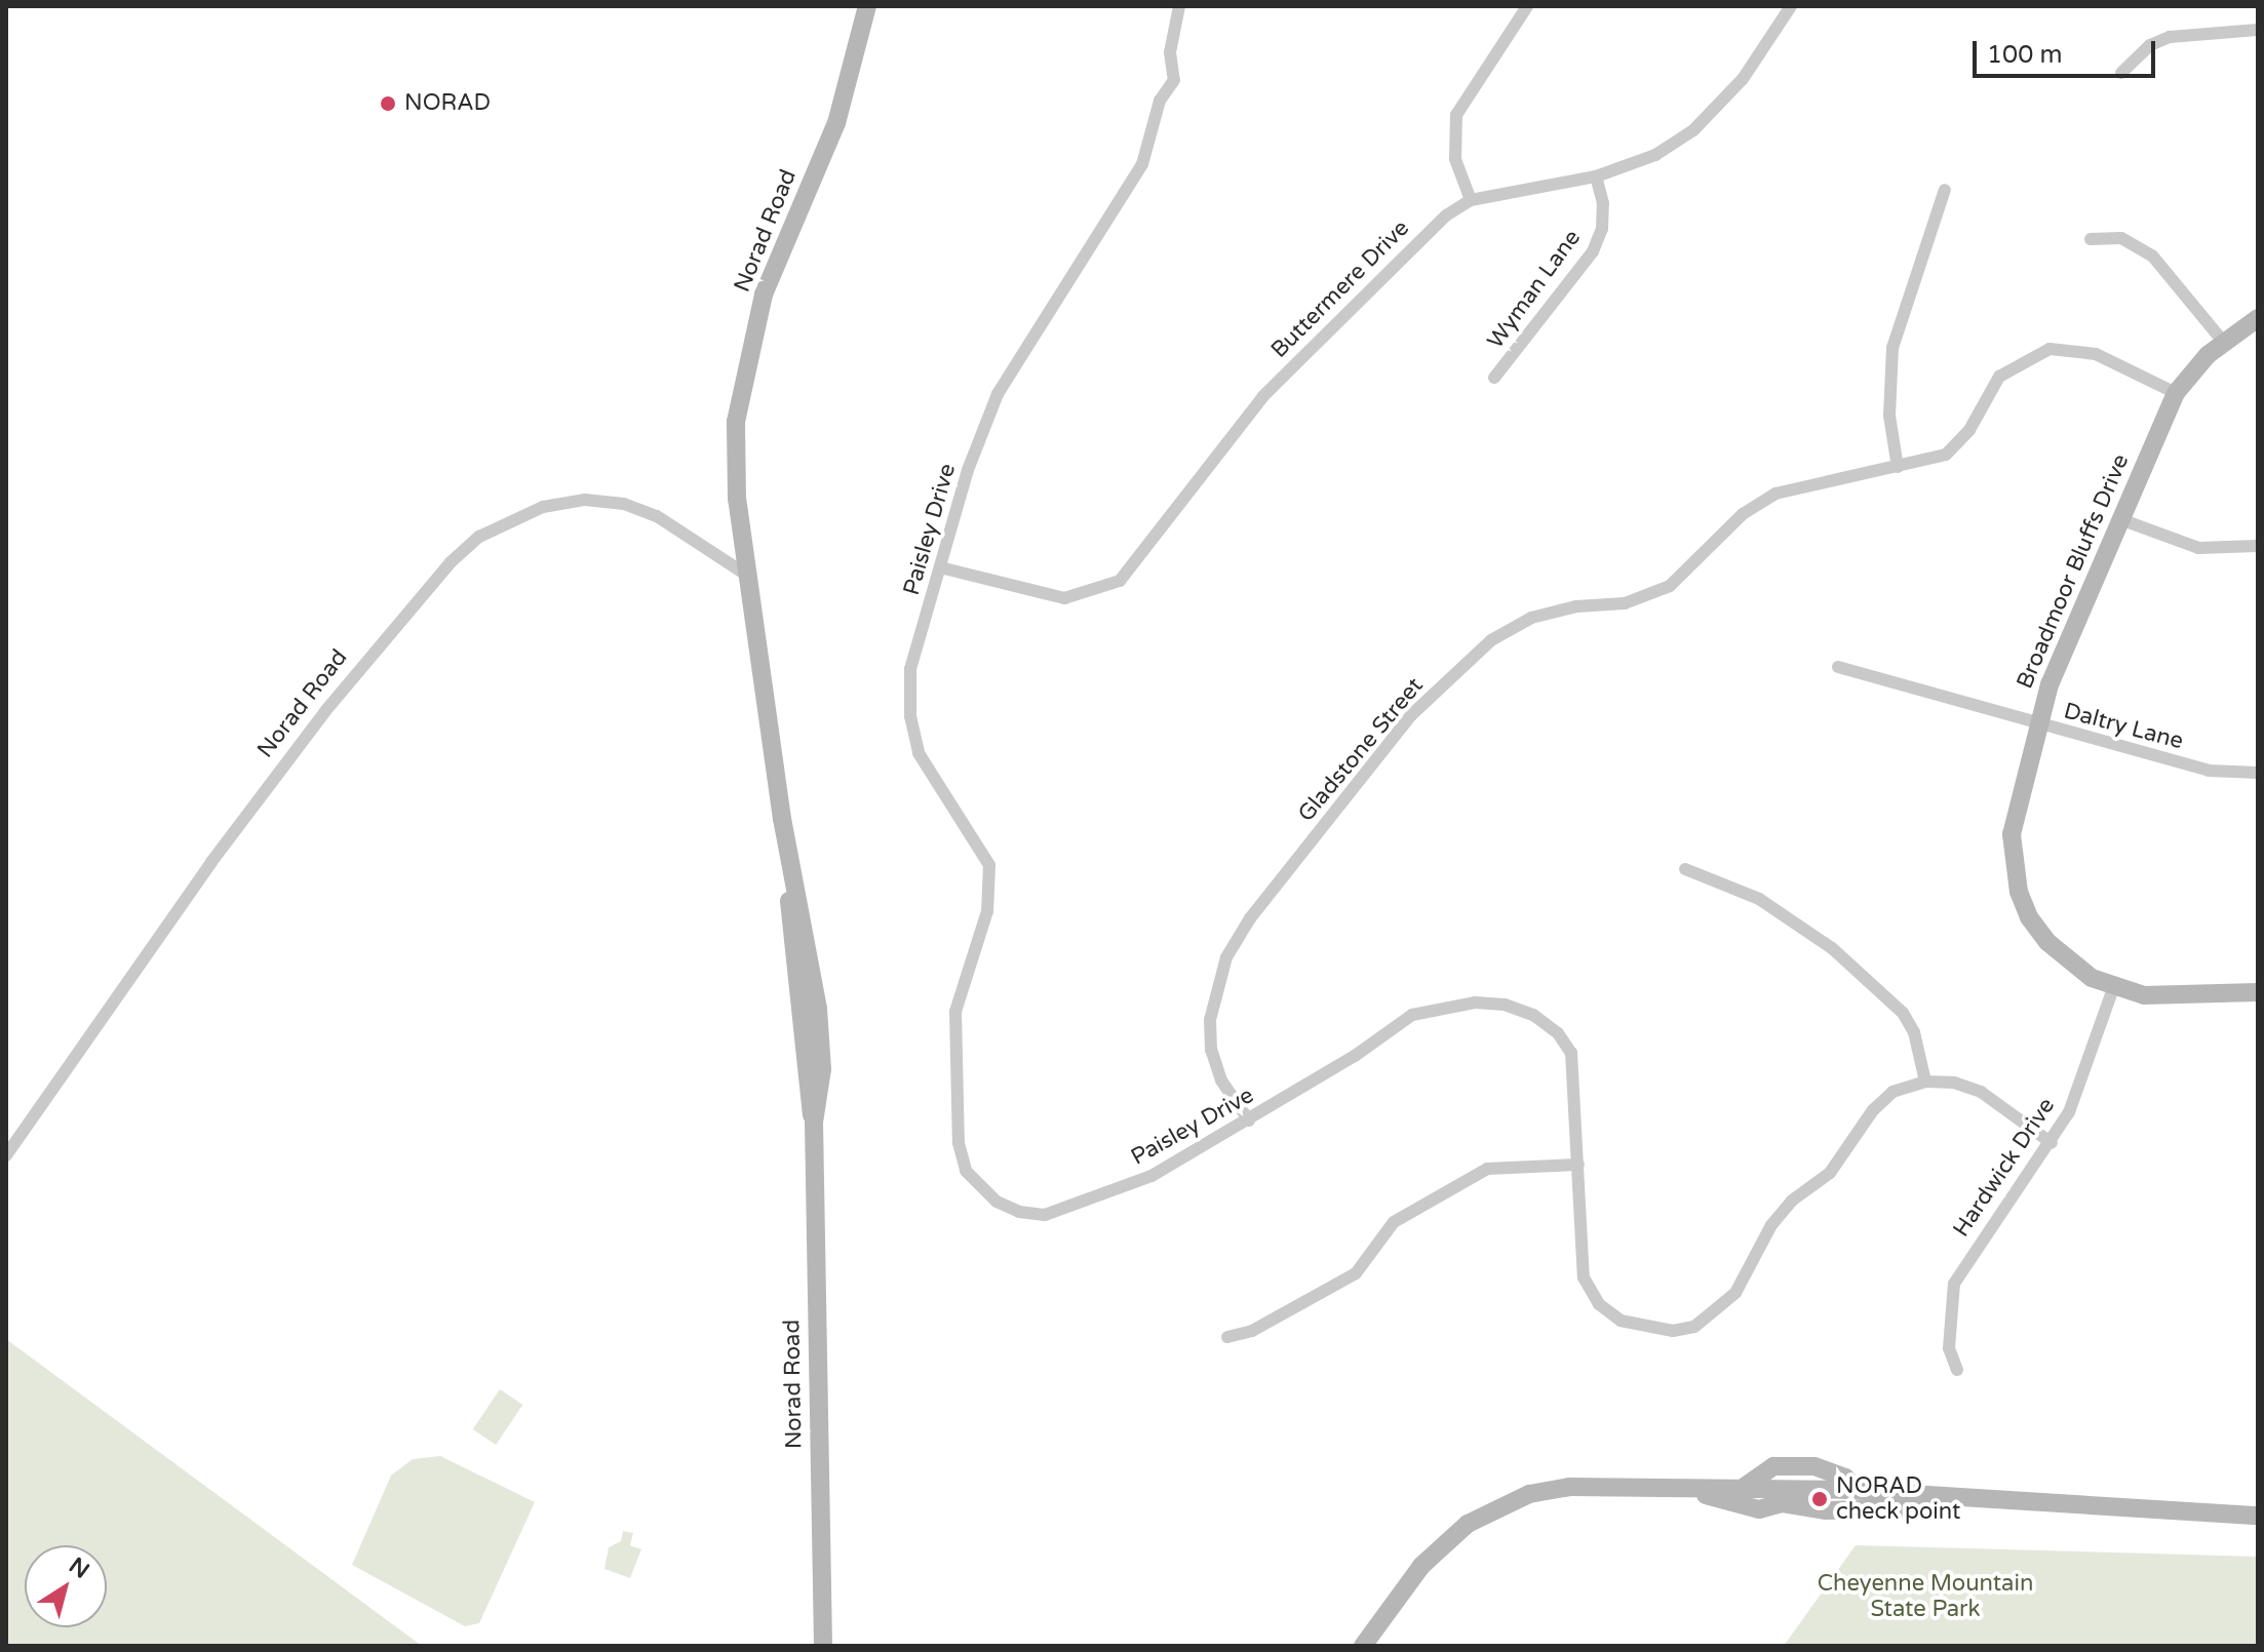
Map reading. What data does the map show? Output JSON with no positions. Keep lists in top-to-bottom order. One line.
{"streets":{"street":["Norad Road","Buttermere Drive","Wyman Lane","Paisley Drive","Broadmoor Bluffs Drive","Daltry Lane","Gladstone Street","Hardwick Drive"]},"crossings":[["Buttermere Drive","Wyman Lane"],["Buttermere Drive","Paisley Drive"],["Paisley Drive","Gladstone Street"],["Paisley Drive","Hardwick Drive"],["Broadmoor Bluffs Drive","Daltry Lane"],["Broadmoor Bluffs Drive","Gladstone Street"],["Broadmoor Bluffs Drive","Hardwick Drive"]],"parks":["Cheyenne Mountain State Park"],"places":["NORAD","NORAD check point"],"scale_bar":"100 m","north":"top right"}
